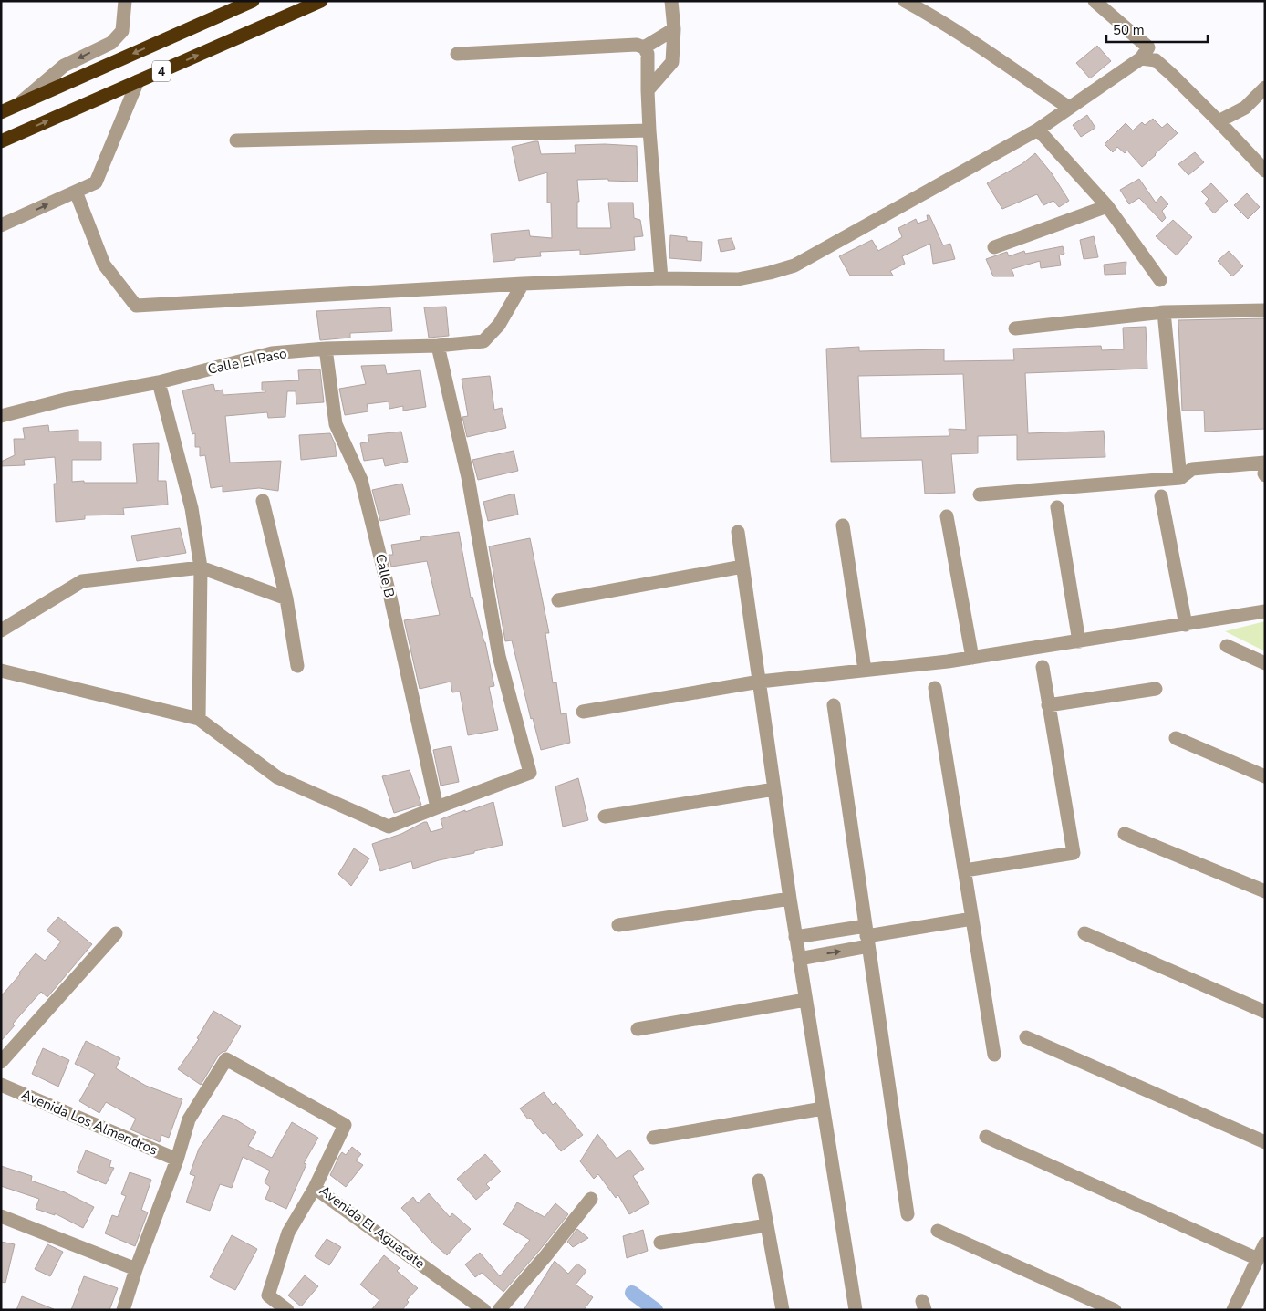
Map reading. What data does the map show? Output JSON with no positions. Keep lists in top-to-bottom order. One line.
{"streets":{"highway":["4"],"street":["Calle El Paso","Calle B","Avenida Los Almendros","Avenida El Aguacate"]},"crossings":[["Calle El Paso","Calle B"],["Avenida Los Almendros","Avenida El Aguacate"]],"scale_bar":"50 m"}
